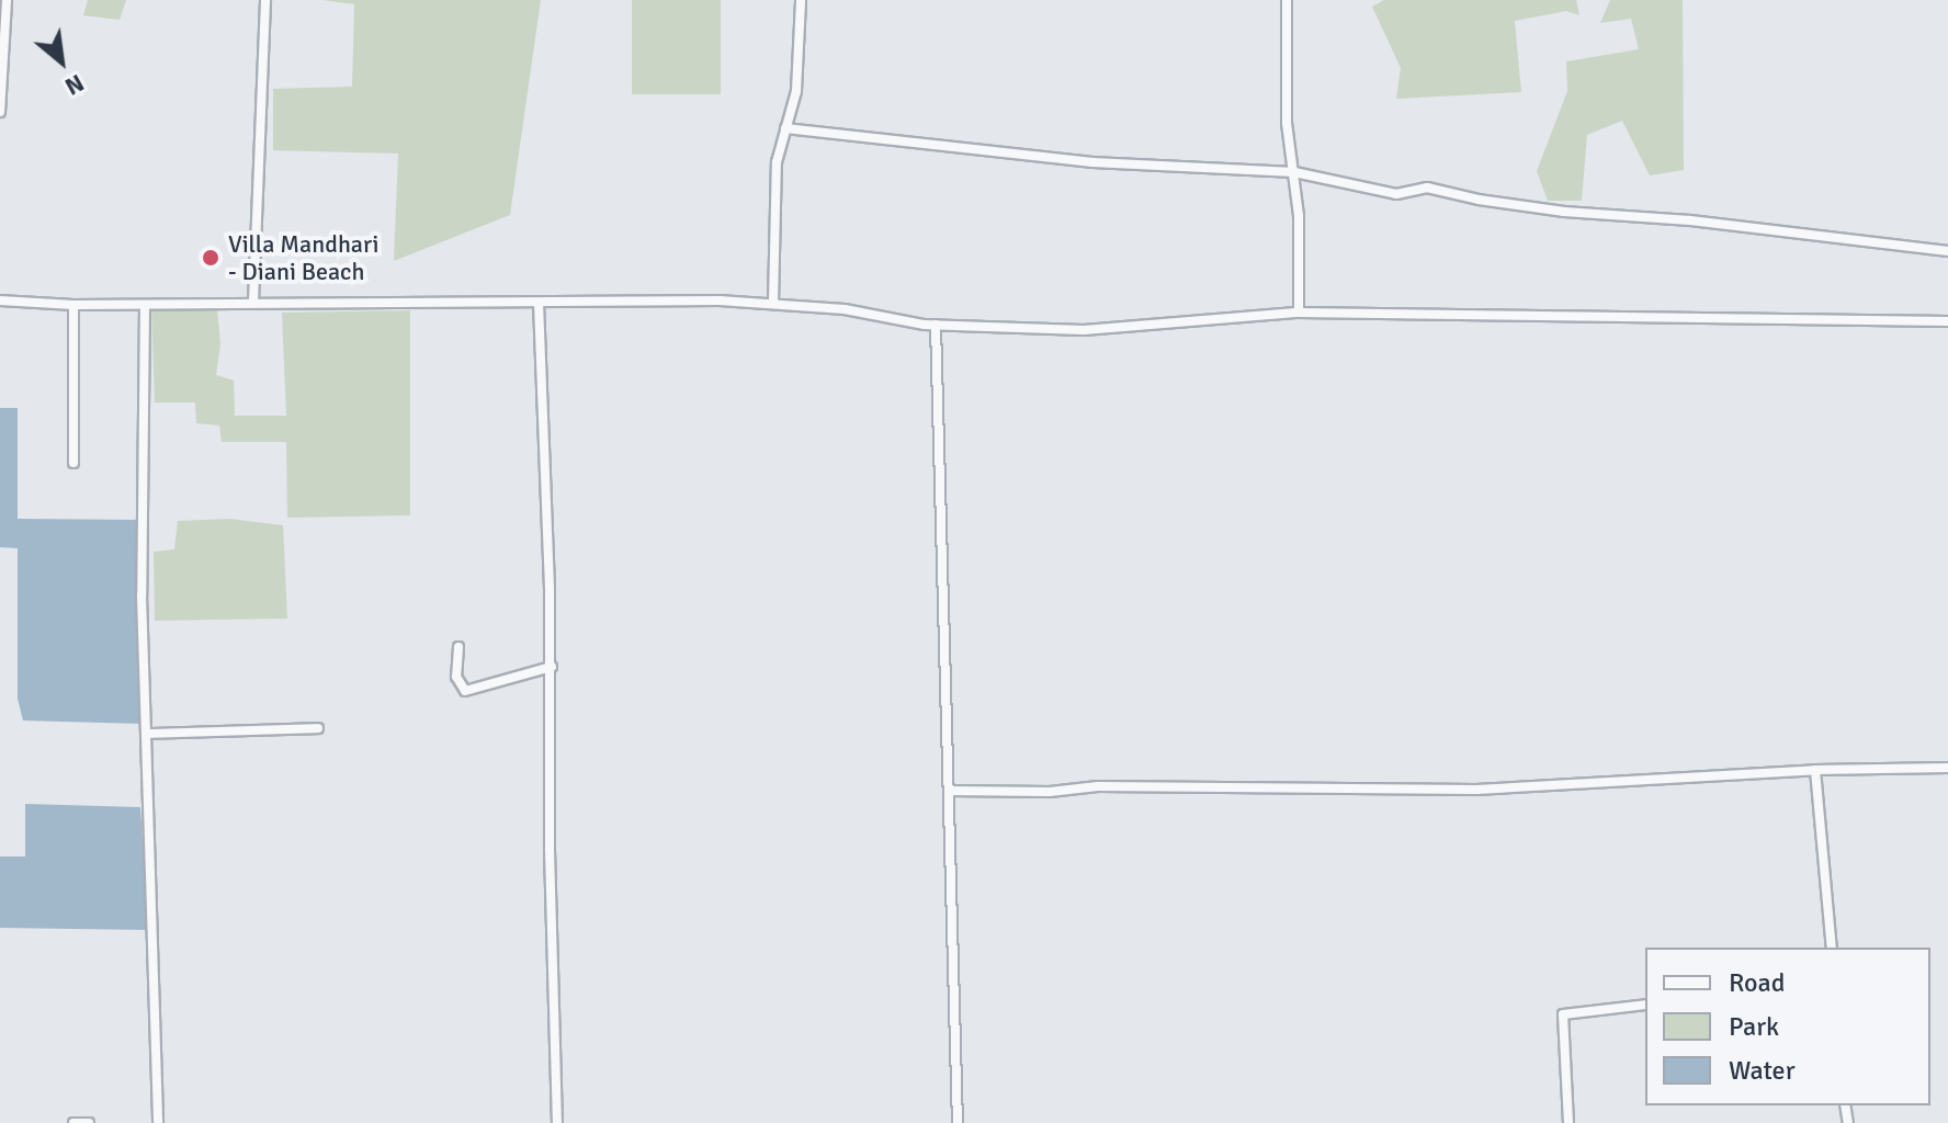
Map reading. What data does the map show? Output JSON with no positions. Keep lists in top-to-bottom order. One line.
{"places":["Villa Mandhari - Diani Beach"],"legend":["Road","Park","Water"],"north":"bottom right"}
